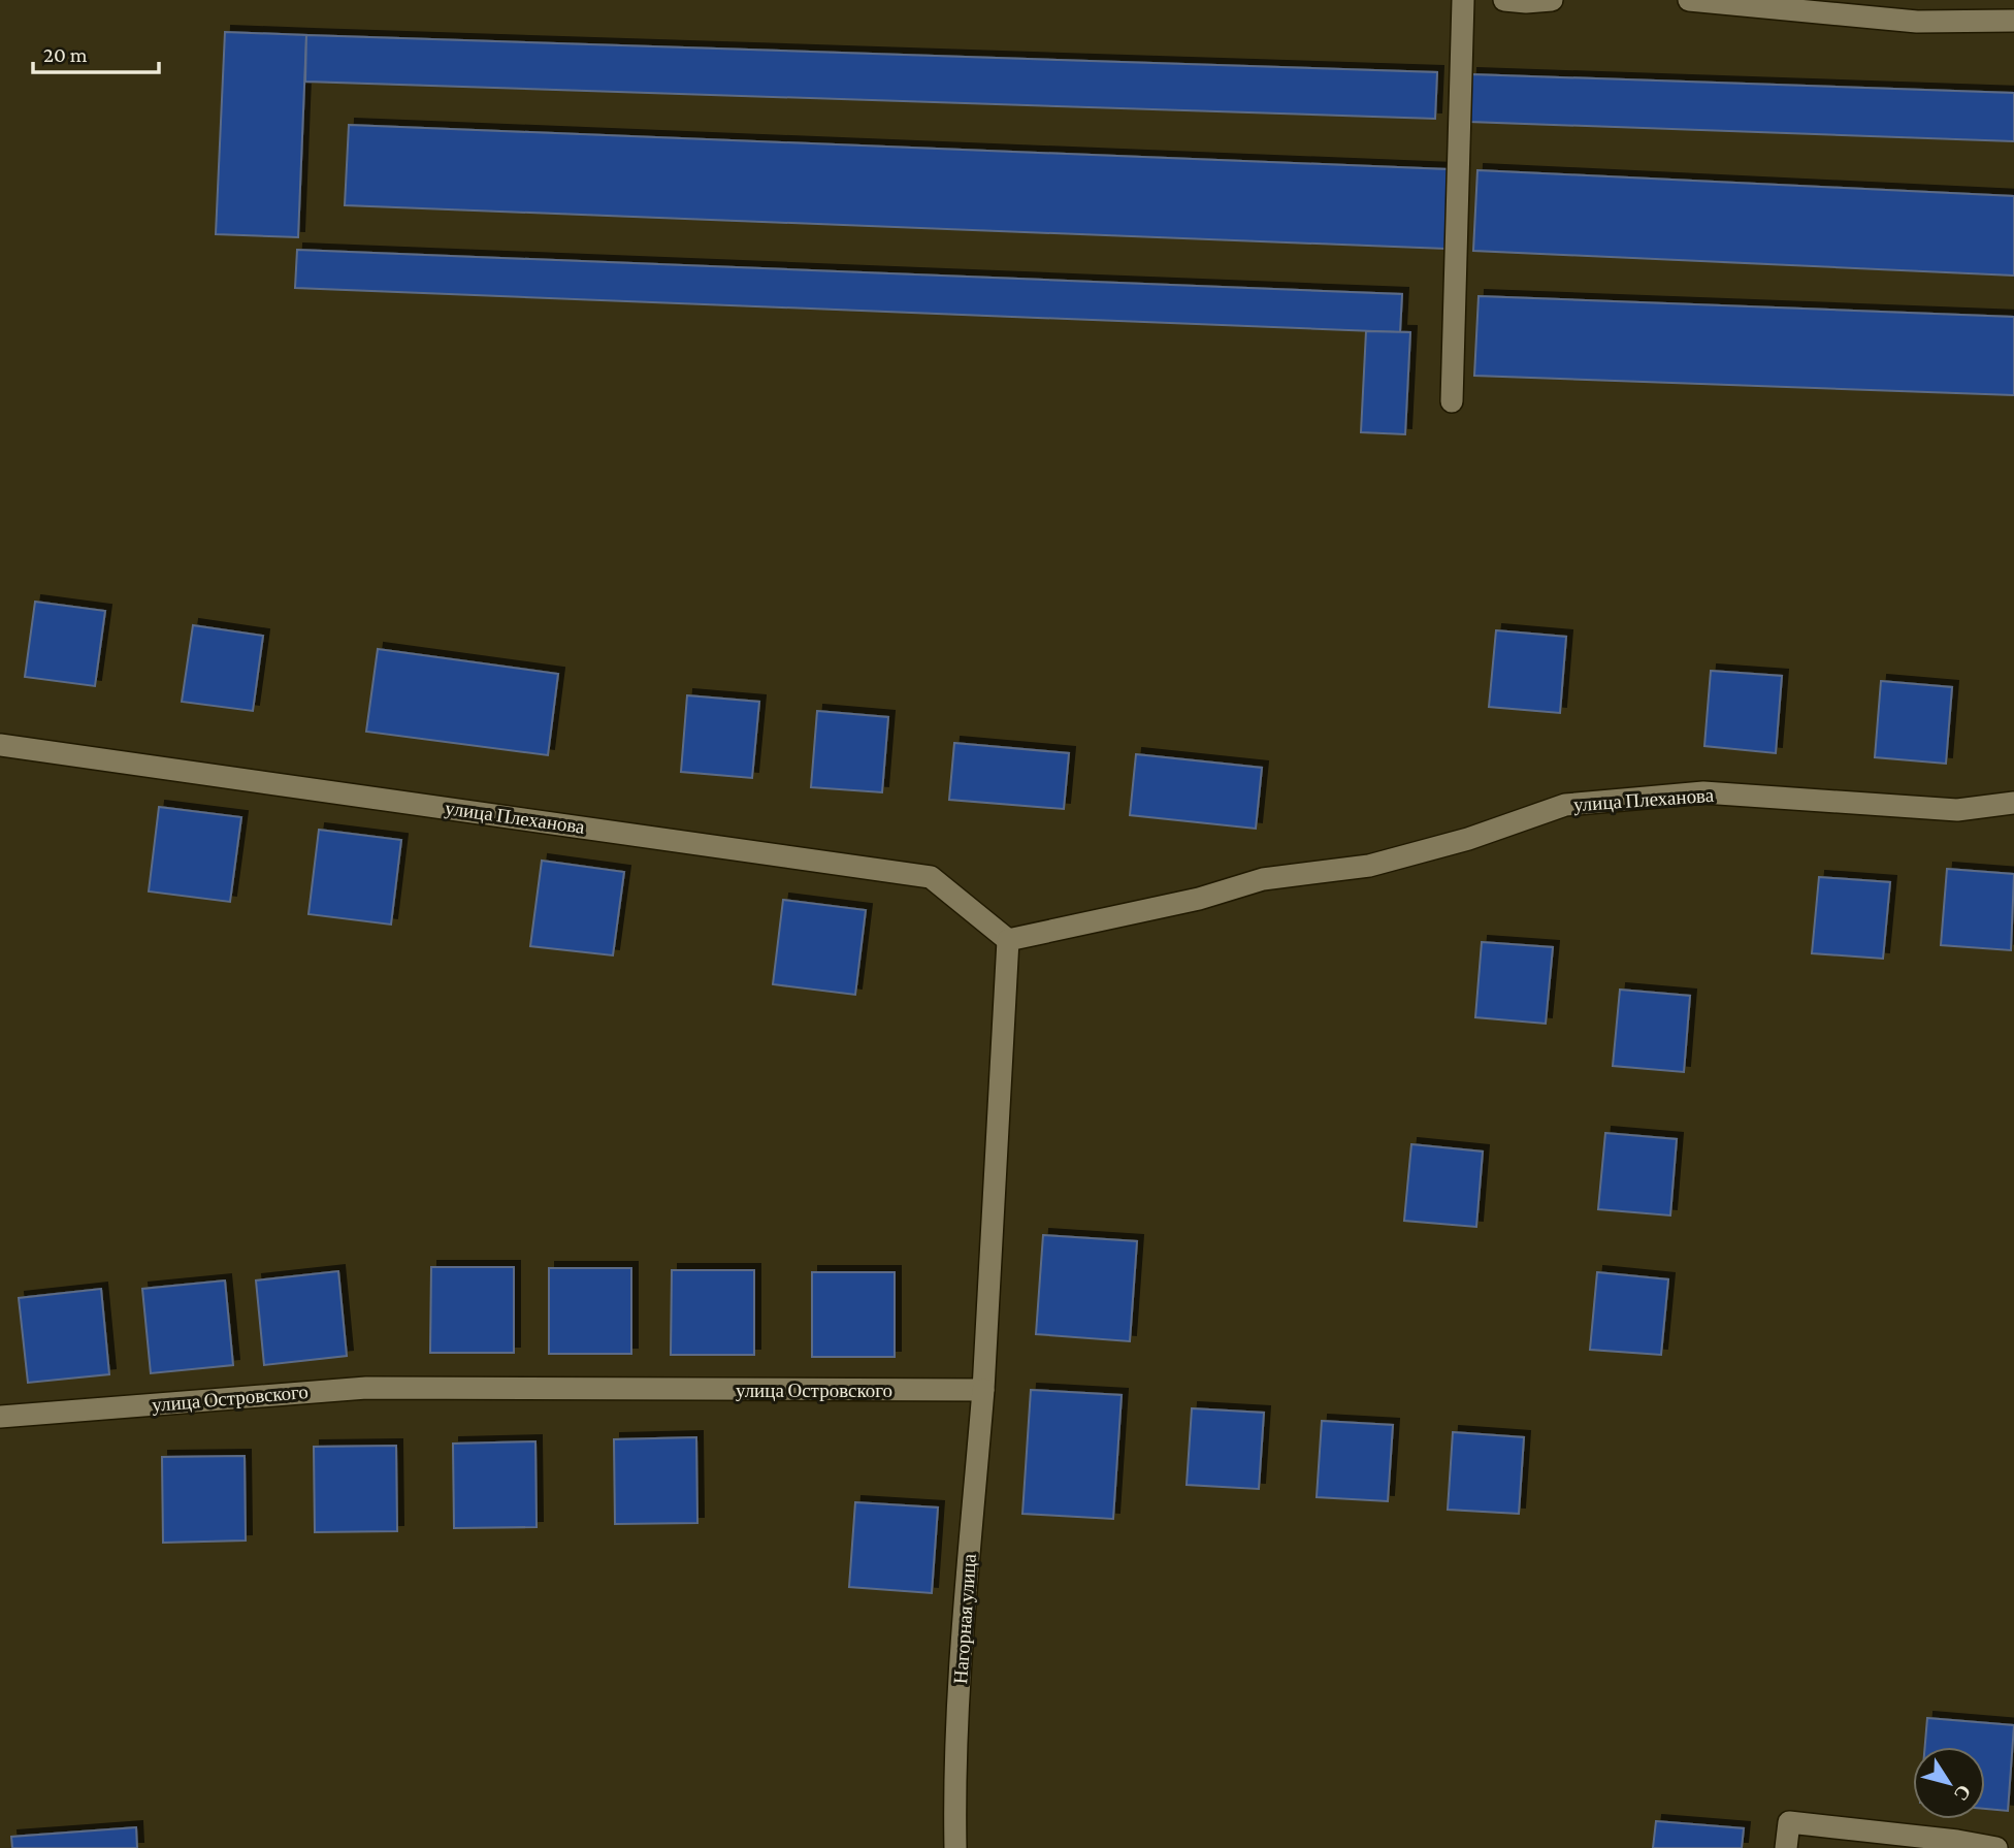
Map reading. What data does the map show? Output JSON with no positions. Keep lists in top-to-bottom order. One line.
{"streets":{"street":["улица Плеханова","улица Островского","Нагорная улица"]},"crossings":[["улица Островского","Нагорная улица"]],"scale_bar":"20 m","north":"bottom right"}
